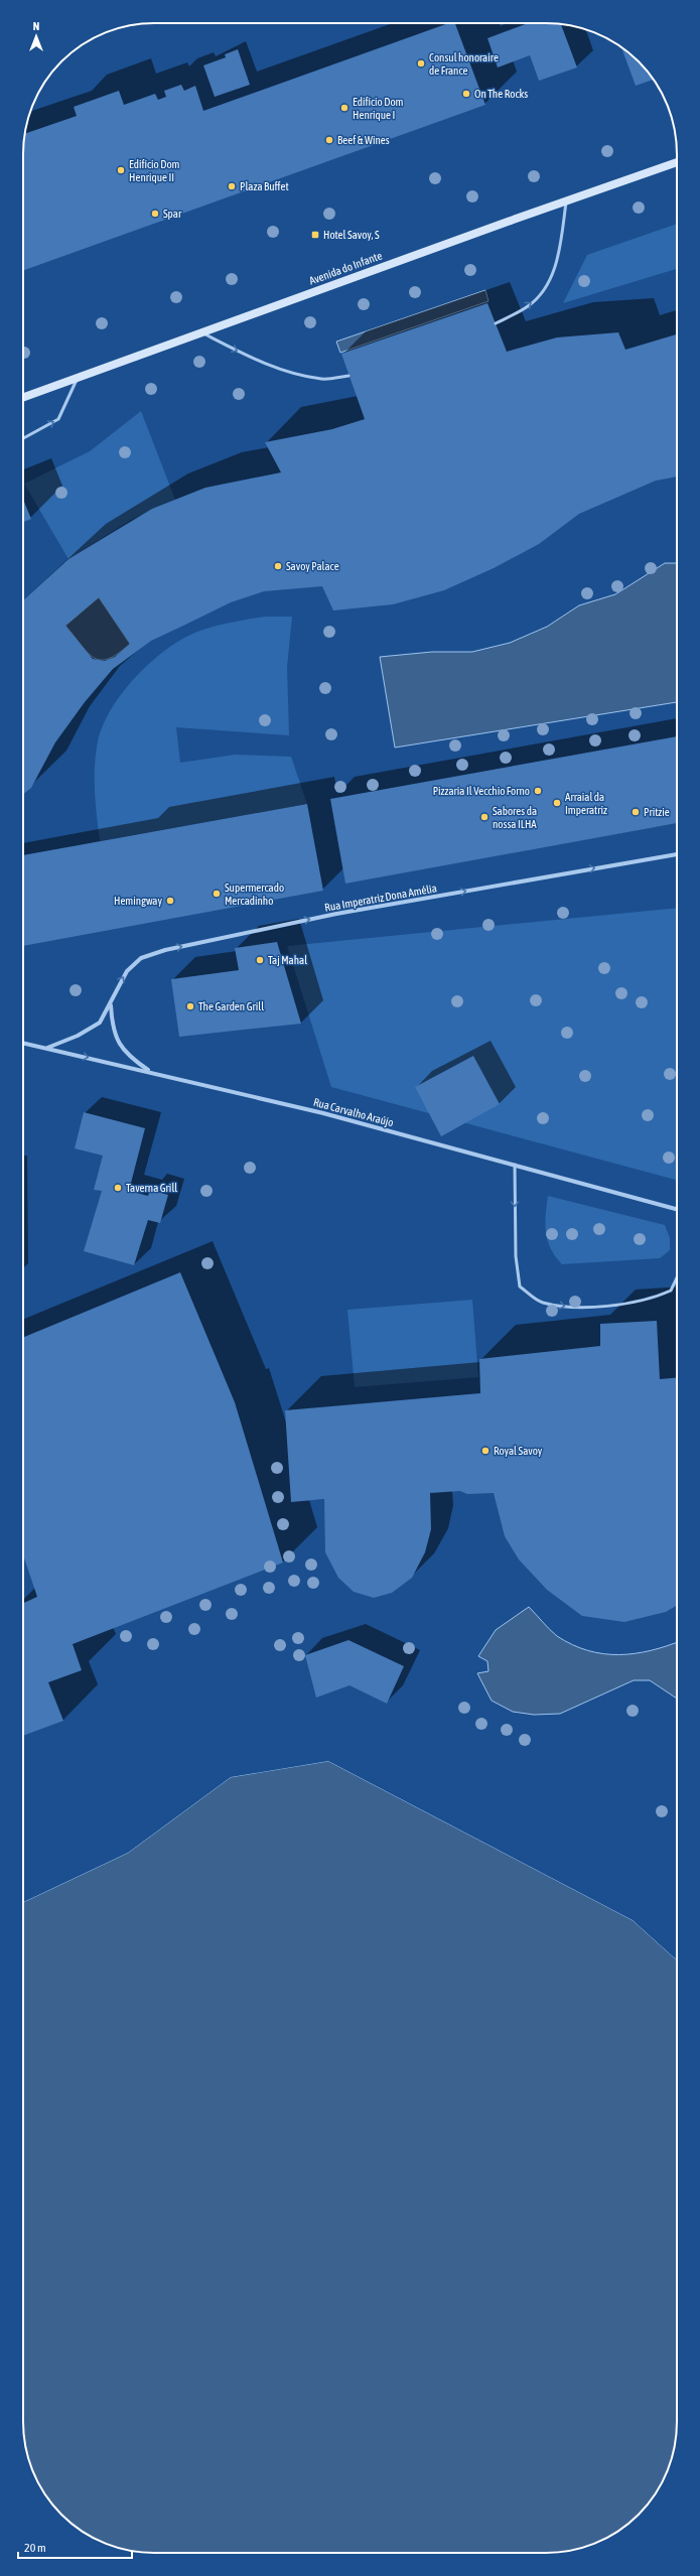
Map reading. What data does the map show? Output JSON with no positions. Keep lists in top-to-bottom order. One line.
{"streets":{"main road":["Avenida do Infante"],"street":["Rua Imperatriz Dona Amélia","Rua Carvalho Araújo"]},"crossings":[["Rua Imperatriz Dona Amélia","Rua Carvalho Araújo"]],"one_way":["Rua Imperatriz Dona Amélia"],"places":{"other":["Consul honoraire de France","On The Rocks","Edifício Dom Henrique I","Beef & Wines","Edifício Dom Henrique II","Plaza Buffet","Spar","Savoy Palace","Pizzaria Il Vecchio Forno","Arraial da Imperatriz","Pritzie","Sabores da nossa ILHA","Supermercado Mercadinho","Hemingway","Taj Mahal","The Garden Grill","Taverna Grill","Royal Savoy"],"transit":["Hotel Savoy, S"]},"scale_bar":"20 m","north":"top"}
